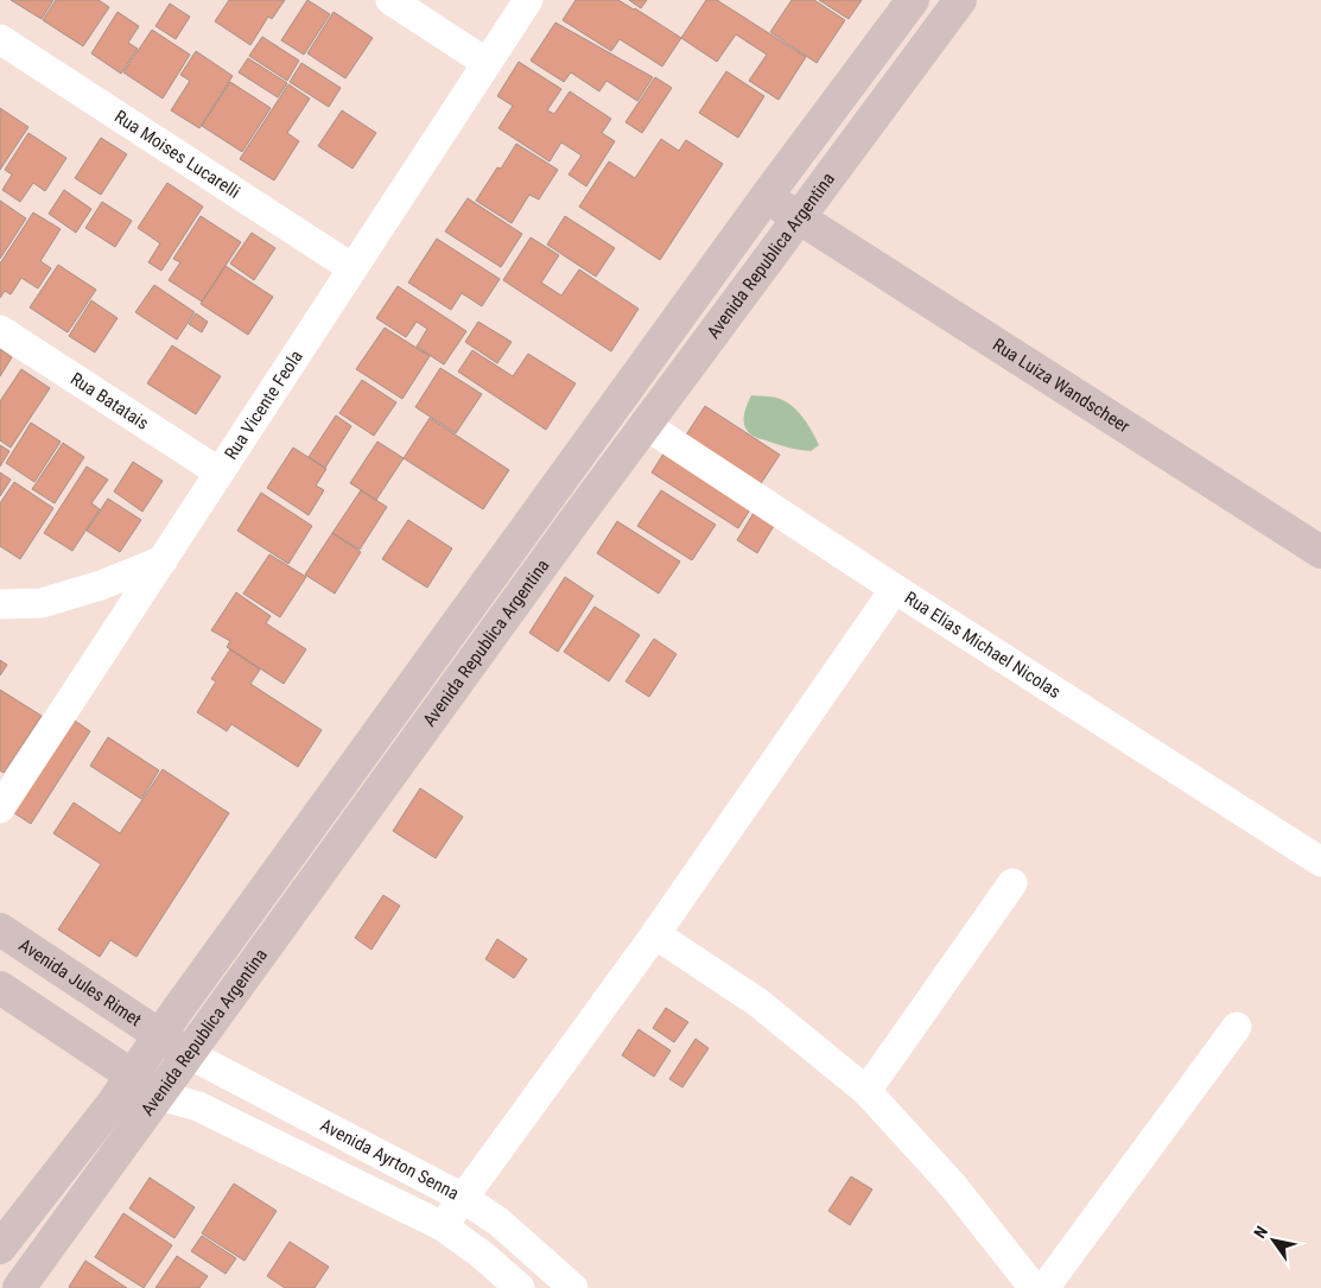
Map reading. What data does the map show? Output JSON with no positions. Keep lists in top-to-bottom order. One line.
{"streets":{"main road":["Avenida Republica Argentina","Rua Luiza Wandscheer","Avenida Jules Rimet"],"street":["Rua Moises Lucarelli","Rua Batatais","Rua Vicente Feola","Rua Elias Michael Nicolas","Avenida Ayrton Senna"]},"crossings":[["Rua Moises Lucarelli","Rua Vicente Feola"],["Avenida Republica Argentina","Rua Luiza Wandscheer"],["Avenida Republica Argentina","Rua Elias Michael Nicolas"],["Avenida Republica Argentina","Avenida Jules Rimet"],["Avenida Republica Argentina","Avenida Ayrton Senna"],["Rua Batatais","Rua Vicente Feola"],["Avenida Jules Rimet","Avenida Ayrton Senna"]],"north":"top left"}
